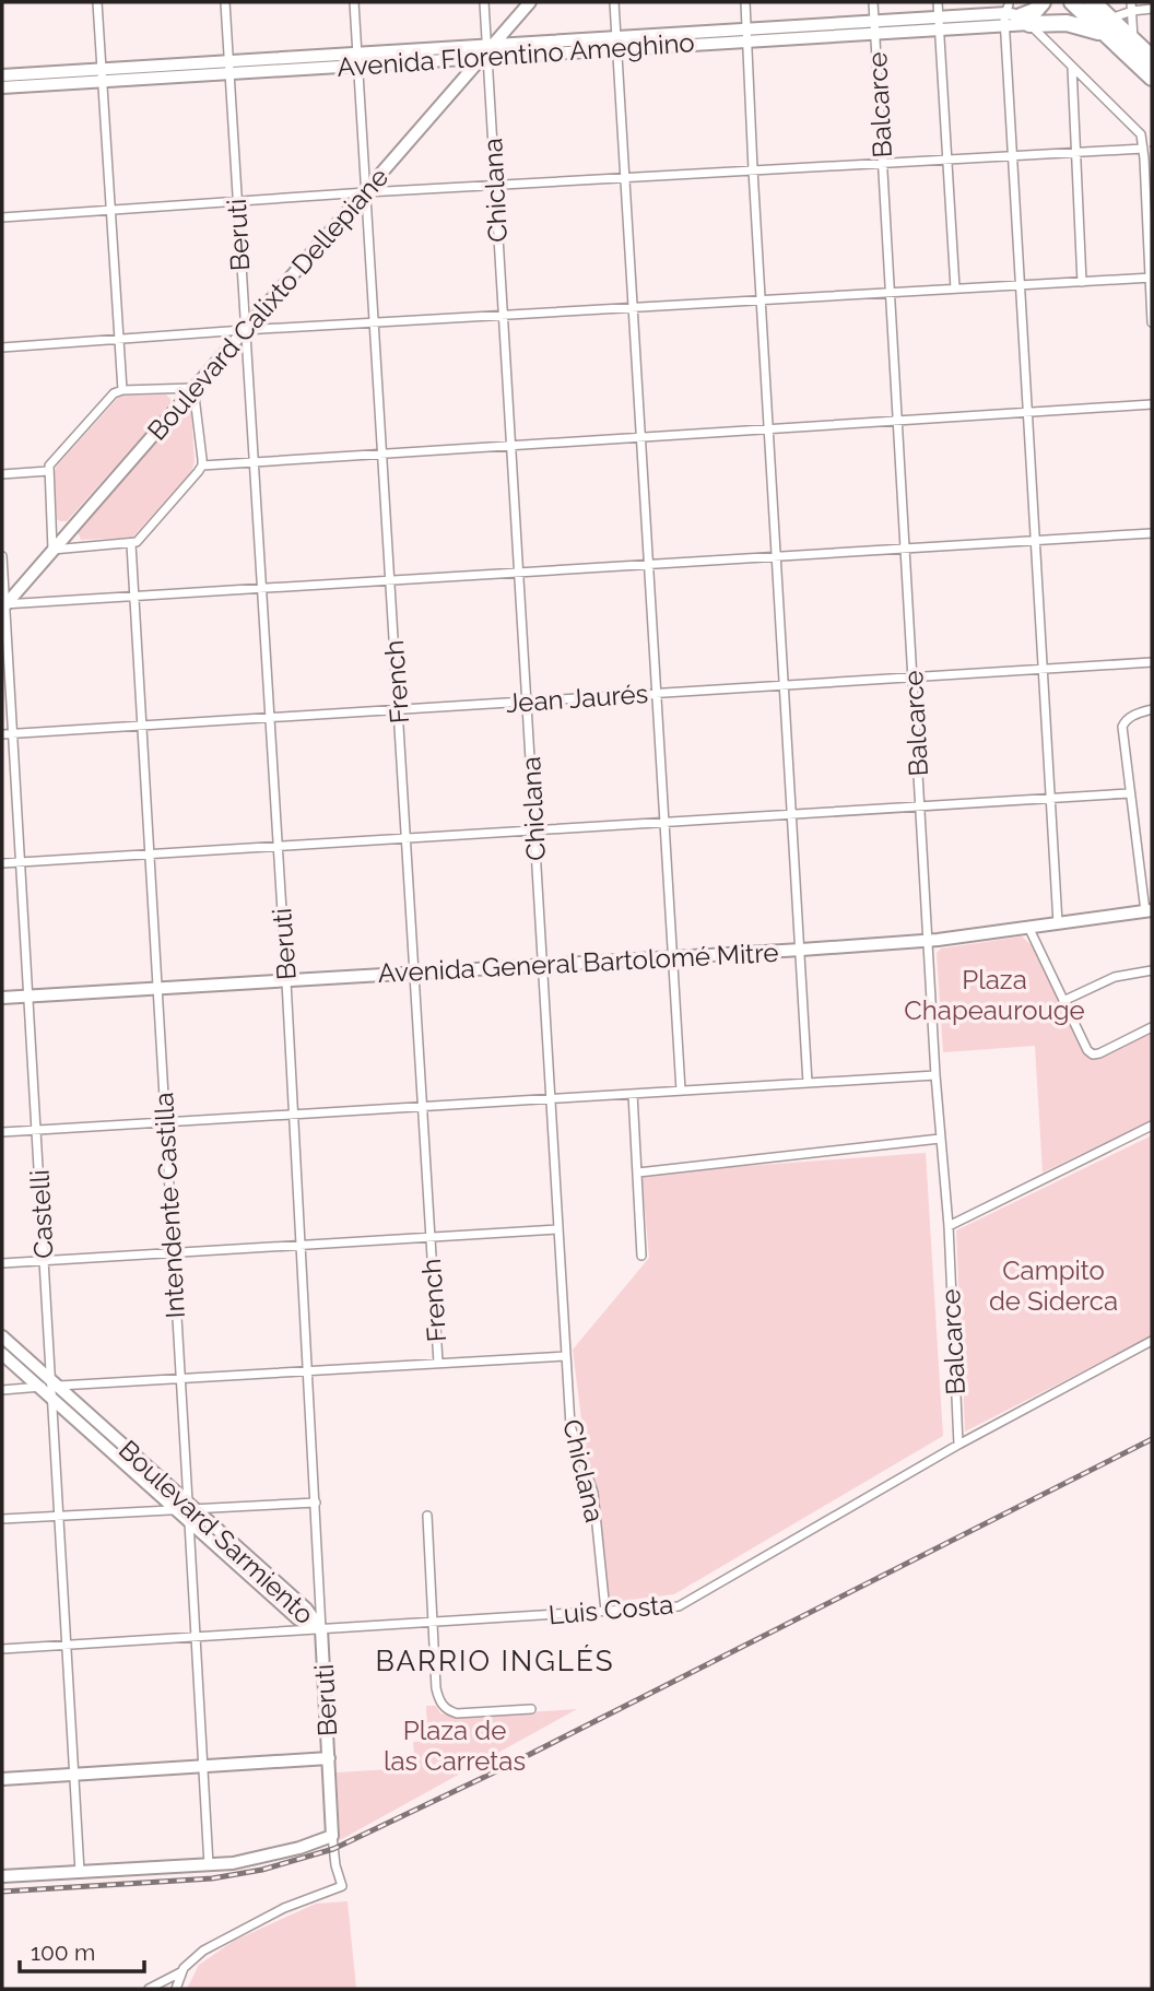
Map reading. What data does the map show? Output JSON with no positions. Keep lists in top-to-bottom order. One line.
{"streets":{"main road":["Avenida Florentino Ameghino","Beruti","Boulevard Calixto Dellepiane","Avenida General Bartolomé Mitre","Boulevard Sarmiento"],"street":["Balcarce","Chiclana","French","Jean Jaurés","Intendente Castilla","Castelli","Luis Costa"]},"crossings":[["Avenida Florentino Ameghino","Balcarce"],["Avenida Florentino Ameghino","Chiclana"],["Avenida Florentino Ameghino","Beruti"],["Avenida Florentino Ameghino","Boulevard Calixto Dellepiane"],["Avenida Florentino Ameghino","French"],["Balcarce","Jean Jaurés"],["Balcarce","Avenida General Bartolomé Mitre"],["Balcarce","Luis Costa"],["Chiclana","Boulevard Calixto Dellepiane"],["Chiclana","Jean Jaurés"],["Chiclana","Avenida General Bartolomé Mitre"],["Chiclana","Luis Costa"],["Beruti","Boulevard Calixto Dellepiane"],["Beruti","Jean Jaurés"],["Beruti","Avenida General Bartolomé Mitre"],["Beruti","Boulevard Sarmiento"],["Beruti","Luis Costa"],["Boulevard Calixto Dellepiane","French"],["Boulevard Calixto Dellepiane","Castelli"],["French","Jean Jaurés"],["French","Avenida General Bartolomé Mitre"],["Jean Jaurés","Intendente Castilla"],["Jean Jaurés","Castelli"],["Avenida General Bartolomé Mitre","Intendente Castilla"],["Avenida General Bartolomé Mitre","Castelli"],["Intendente Castilla","Boulevard Sarmiento"],["Intendente Castilla","Luis Costa"],["Castelli","Boulevard Sarmiento"],["Castelli","Luis Costa"],["Boulevard Sarmiento","Luis Costa"]],"districts":["BARRIO INGLÉS"],"parks":["Plaza Chapeaurouge","Campito de Siderca","Plaza de las Carretas"],"scale_bar":"100 m"}
